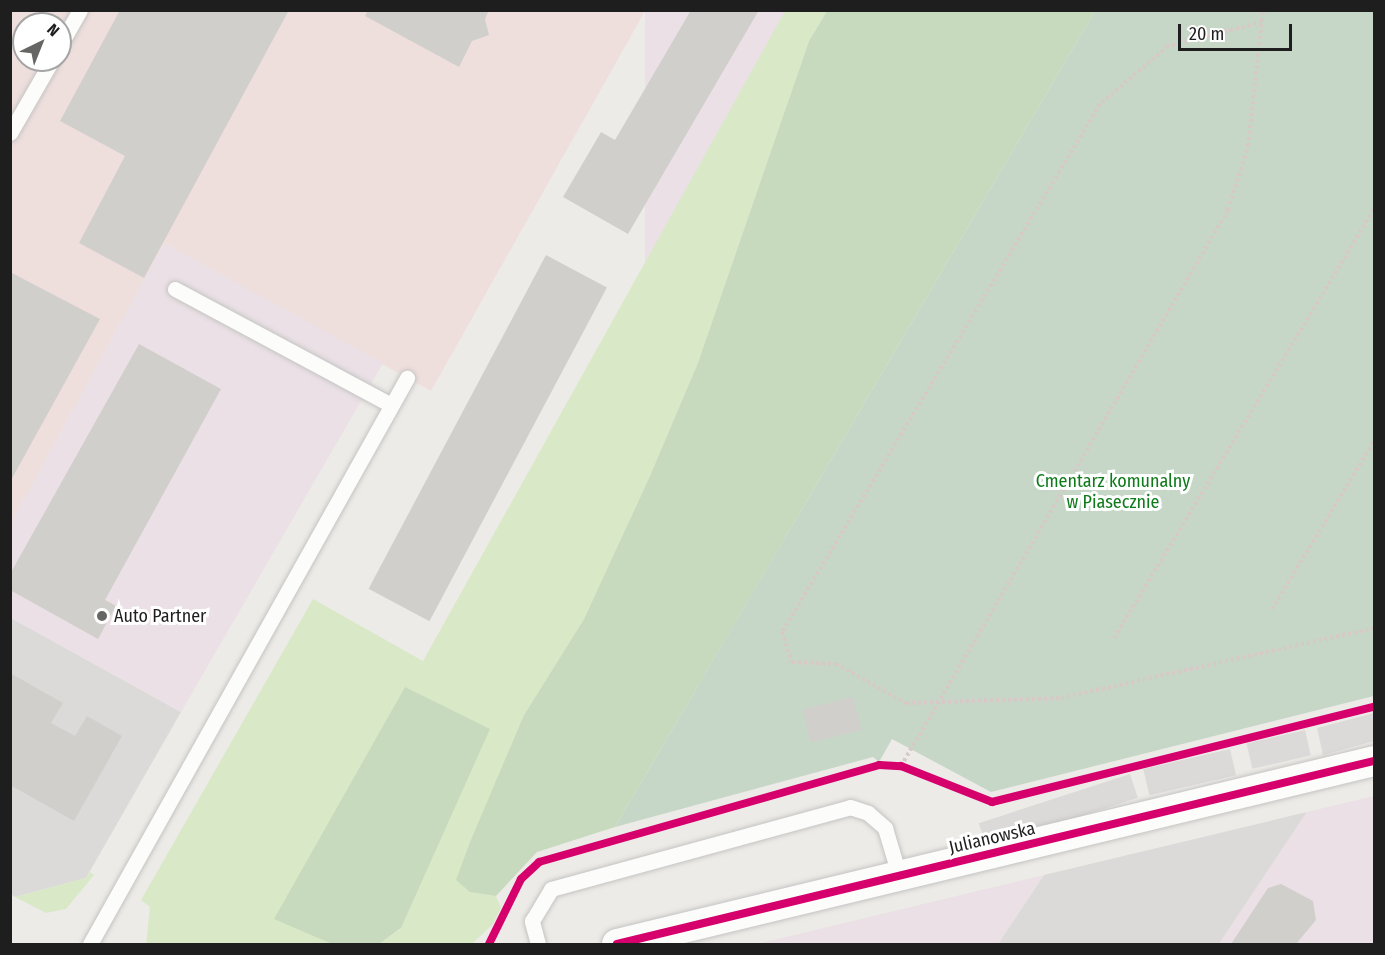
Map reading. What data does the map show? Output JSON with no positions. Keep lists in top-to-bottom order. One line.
{"streets":{"street":["Julianowska"]},"parks":["Cmentarz komunalny w Piasecznie"],"places":["Auto Partner"],"scale_bar":"20 m","north":"top right"}
